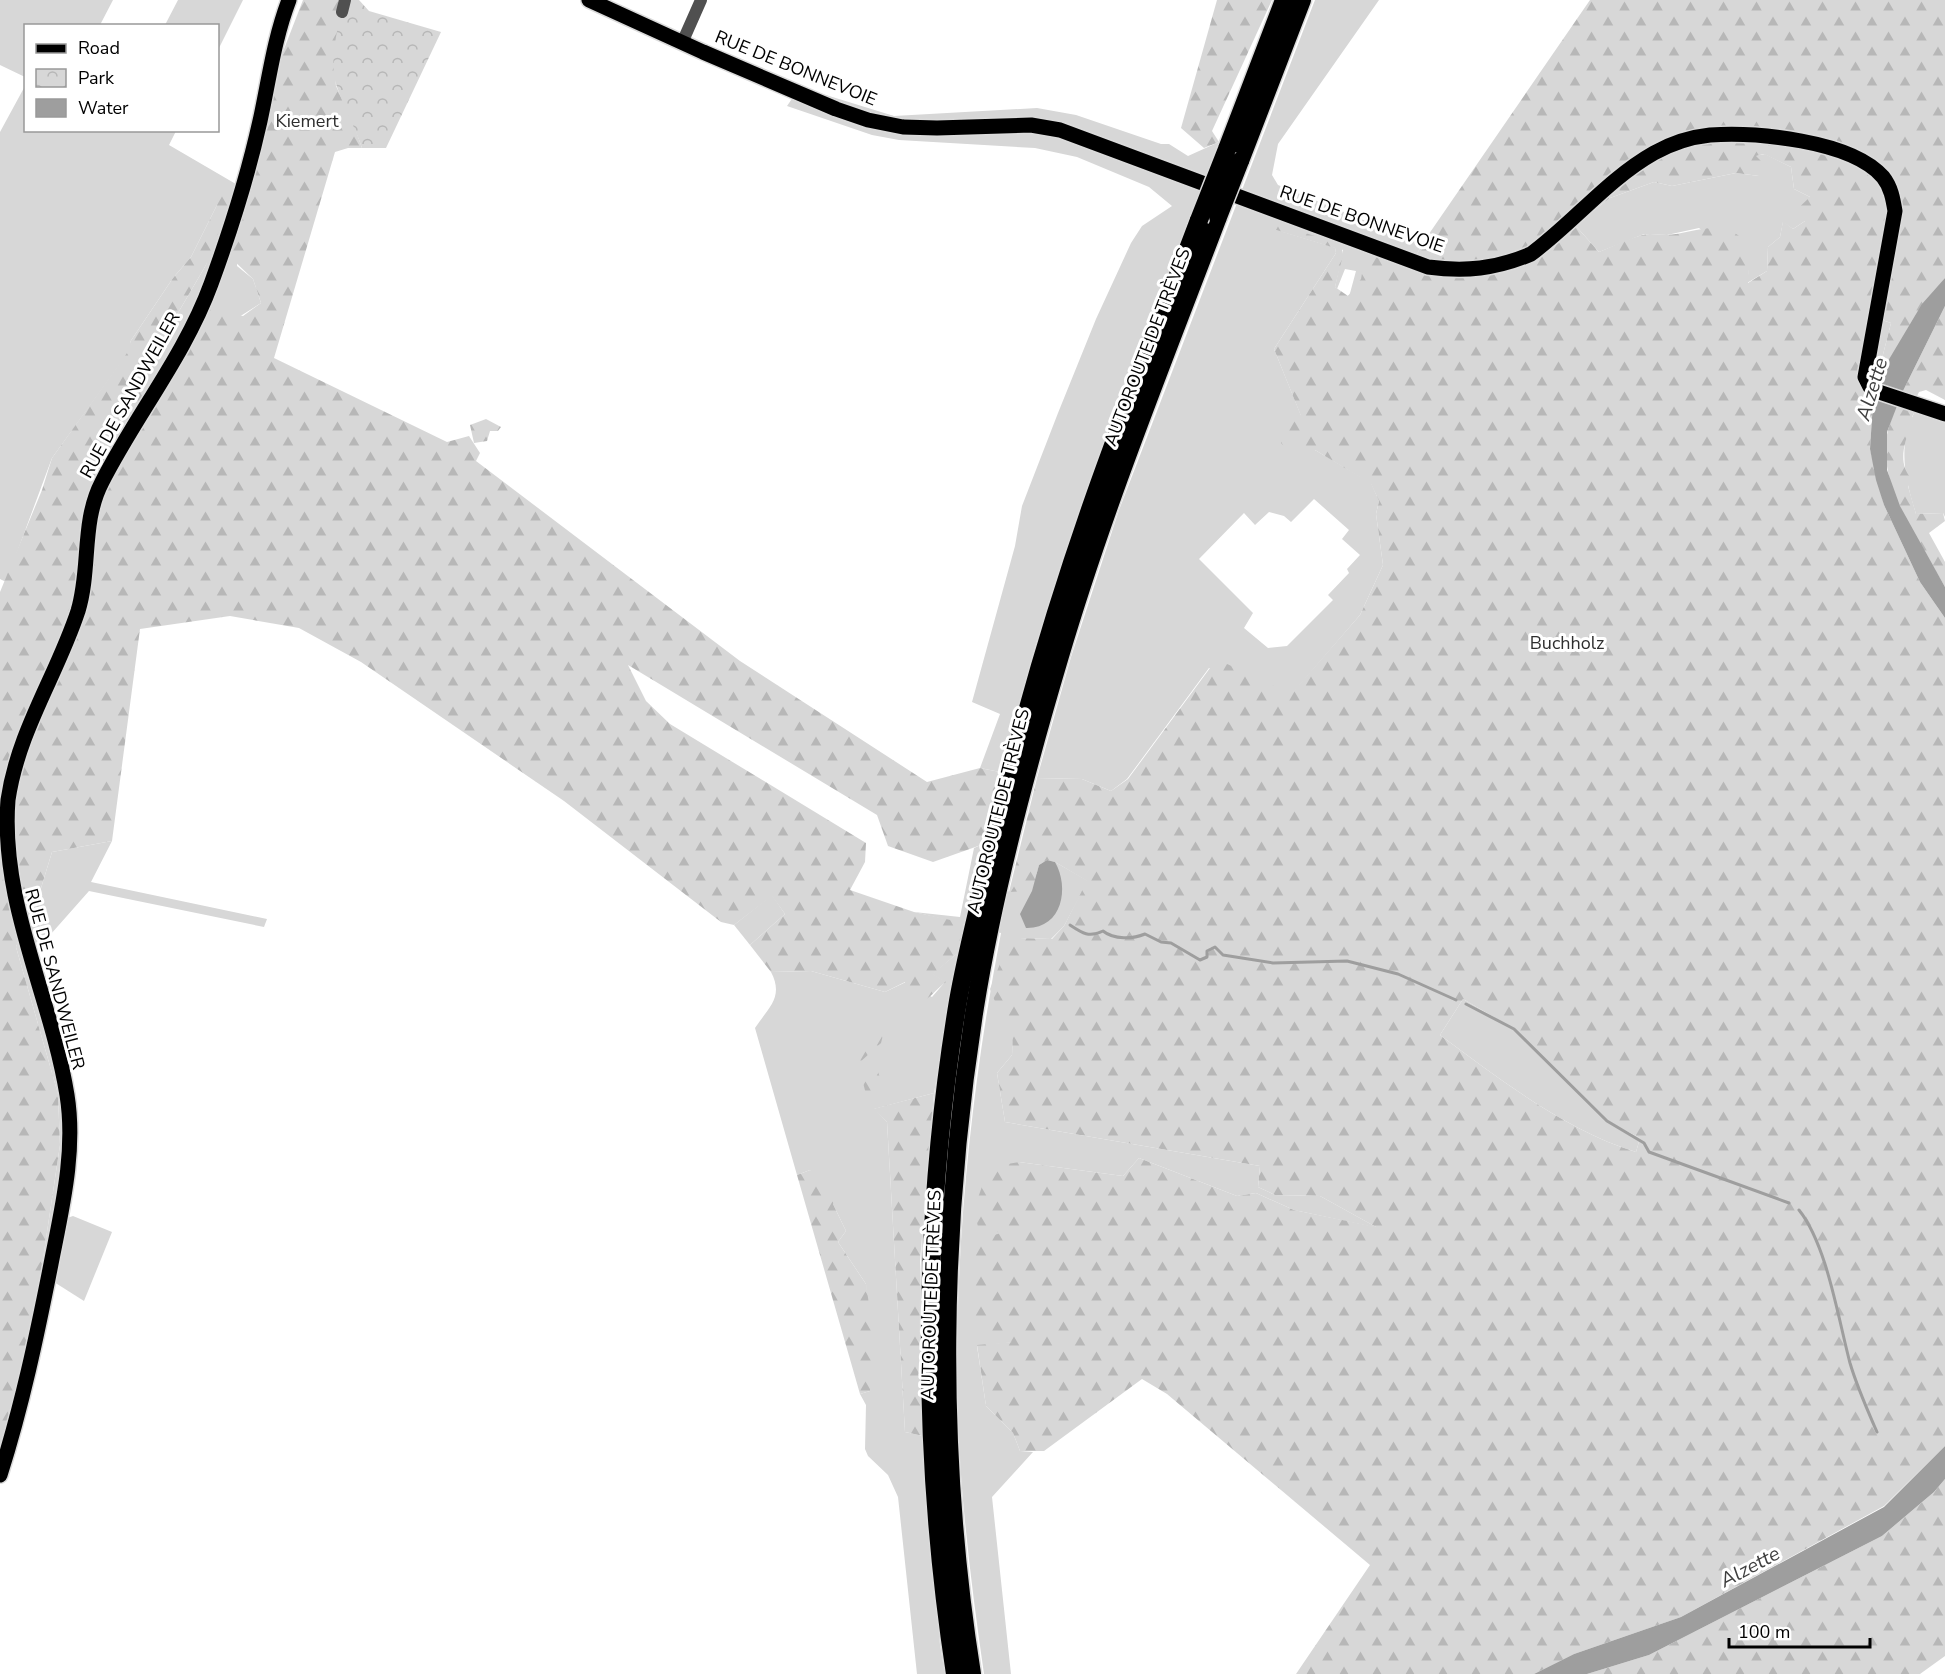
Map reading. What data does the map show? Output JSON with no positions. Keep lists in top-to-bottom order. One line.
{"streets":{"highway":["AUTOROUTE DE TRÈVES"],"main road":["RUE DE BONNEVOIE","RUE DE SANDWEILER"]},"water":["Alzette"],"parks":["Kiemert","Buchholz"],"legend":["Road","Park","Water"],"scale_bar":"100 m"}
